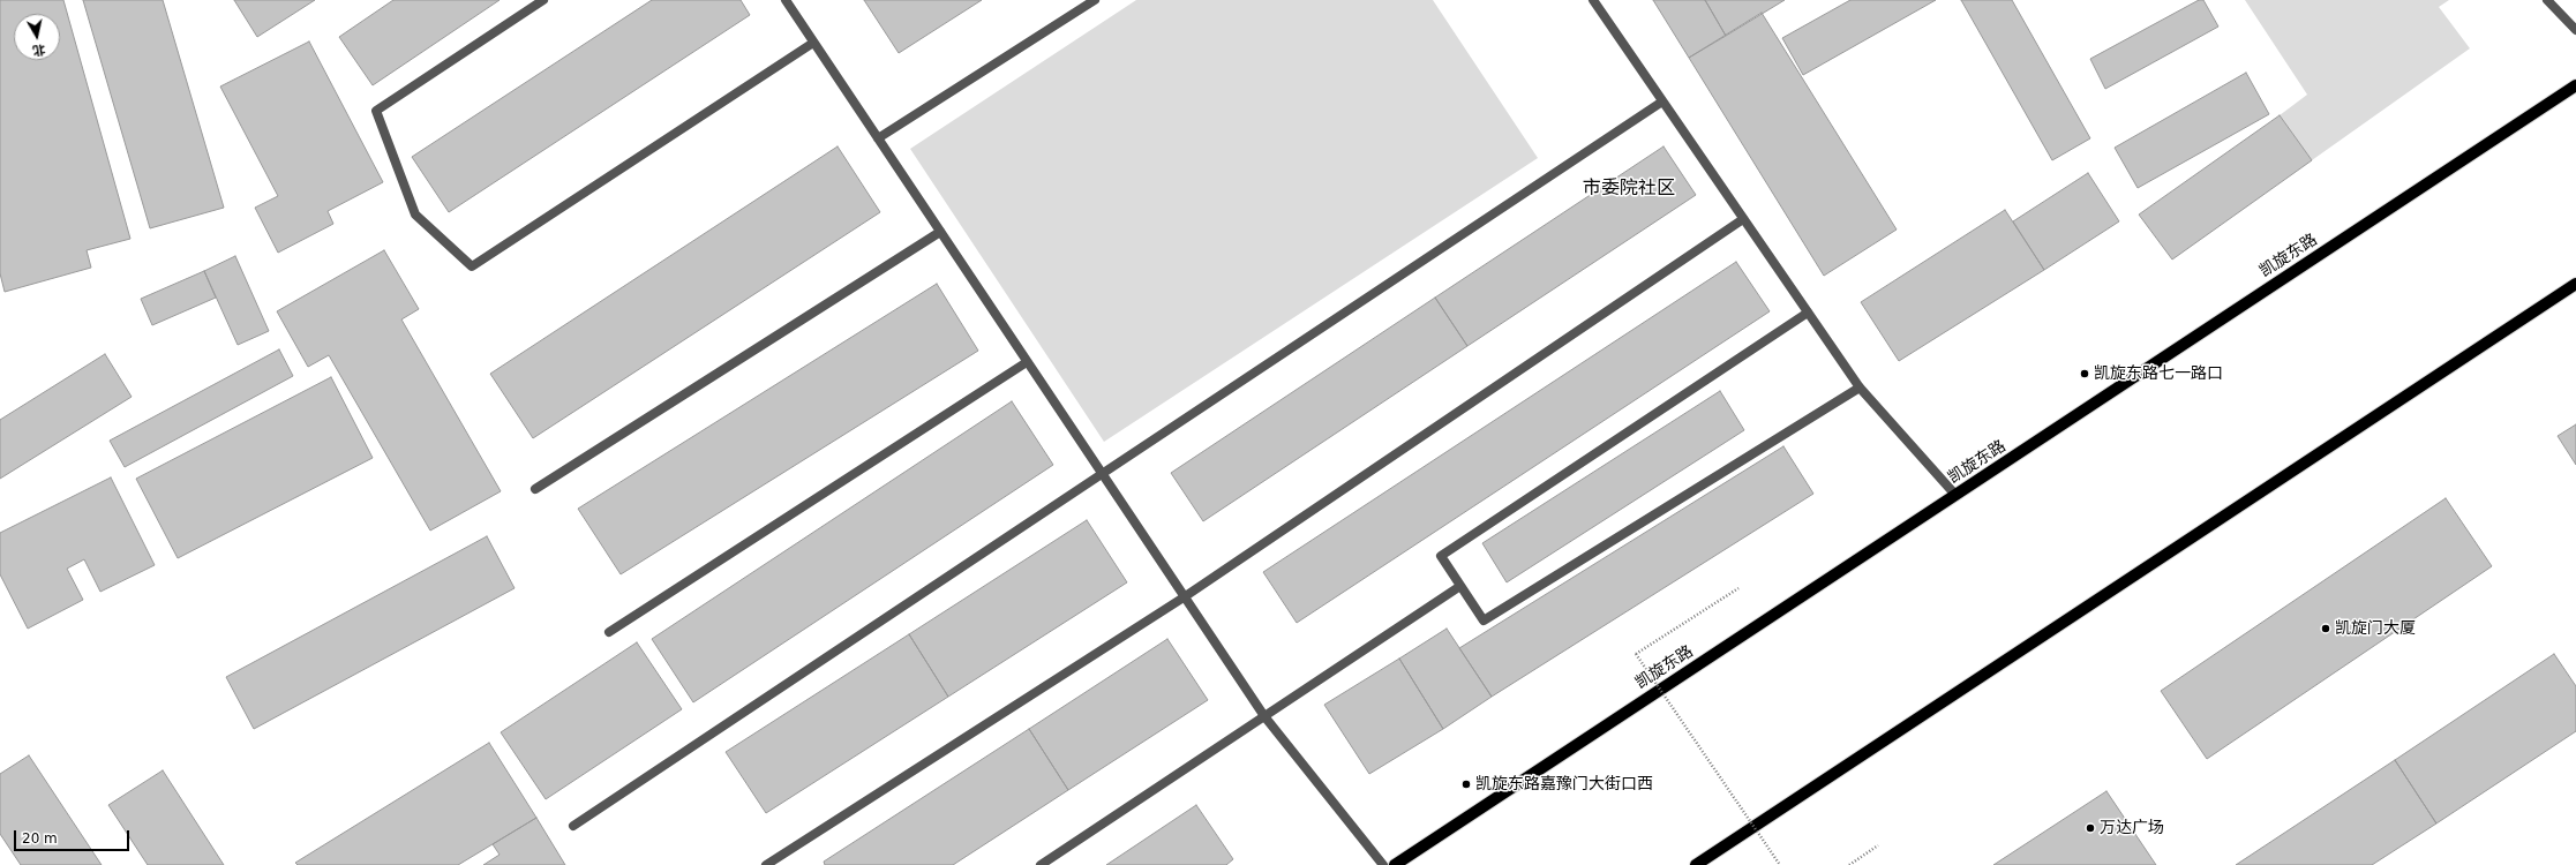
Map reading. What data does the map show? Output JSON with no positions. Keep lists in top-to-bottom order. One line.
{"streets":{"main road":["凯旋东路"]},"districts":["市委院社区"],"places":["凯旋东路七一路口","凯旋门大厦","凯旋东路嘉豫门大街口西","万达广场"],"scale_bar":"20 m","north":"bottom"}
